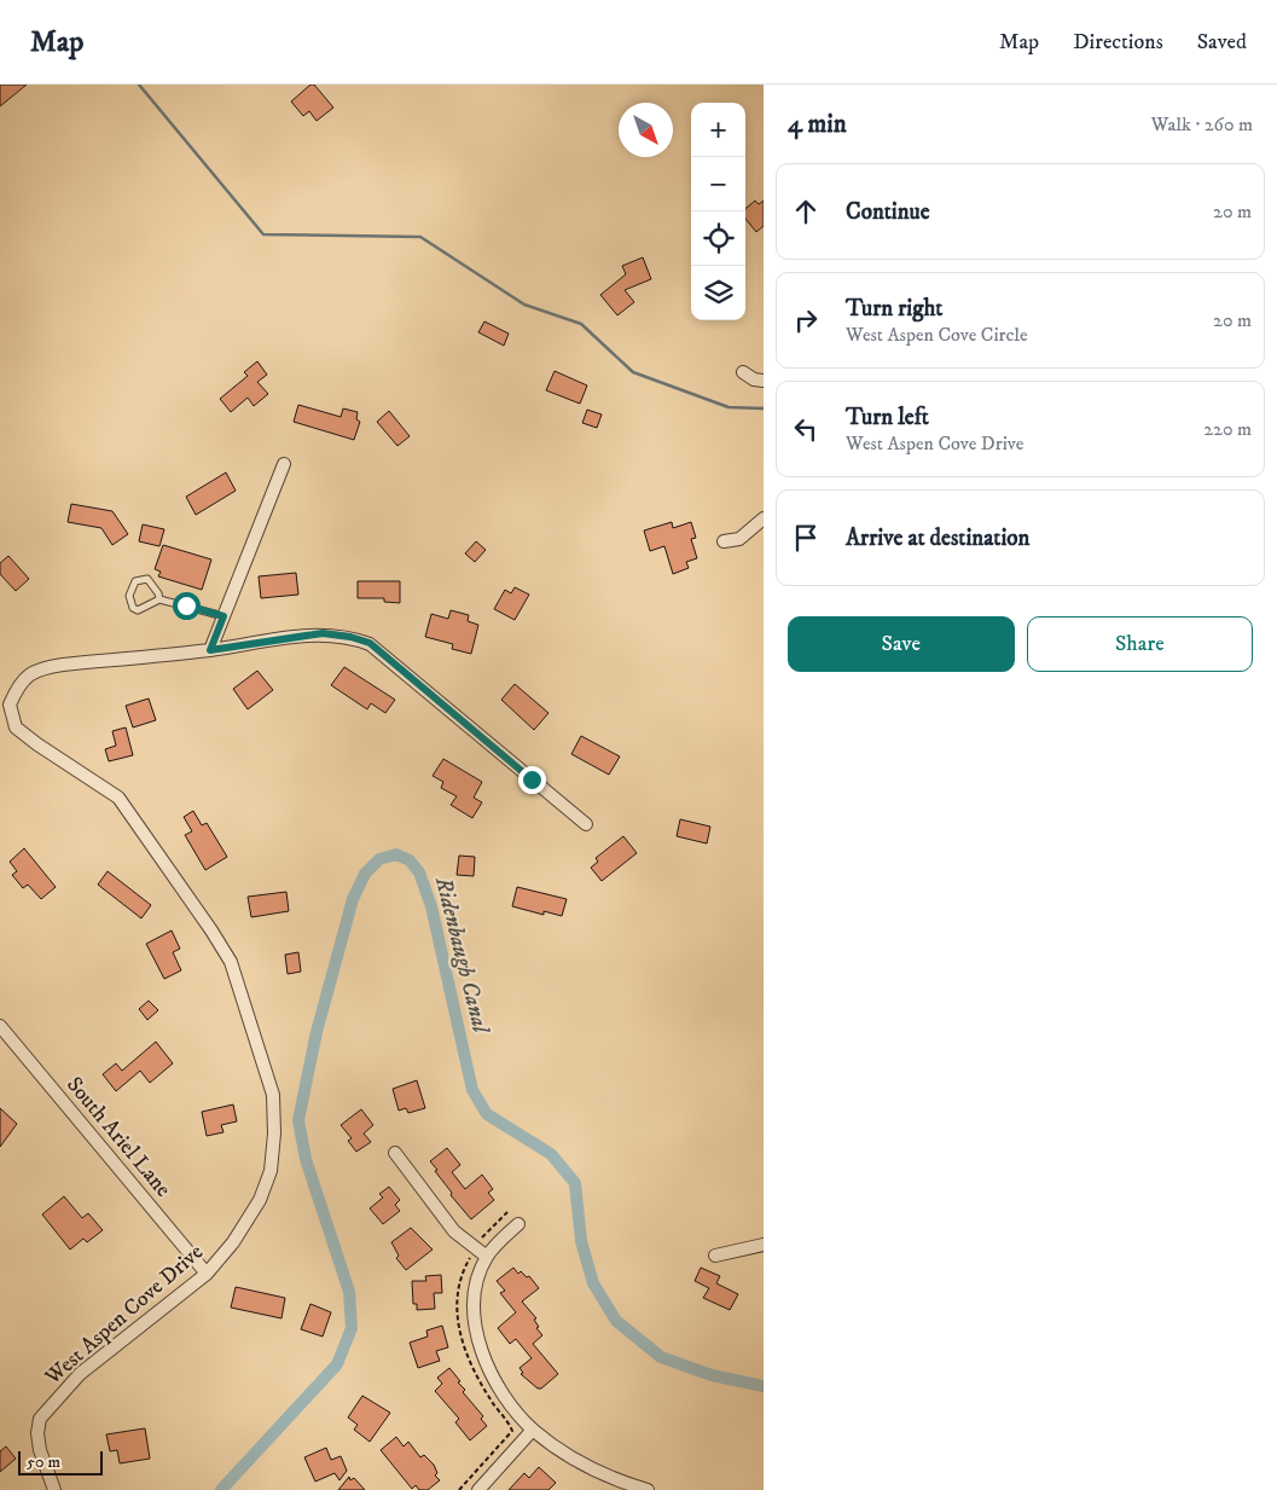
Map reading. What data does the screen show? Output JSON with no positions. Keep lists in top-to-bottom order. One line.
{"streets":{"street":["South Ariel Lane","West Aspen Cove Drive"]},"crossings":[["South Ariel Lane","West Aspen Cove Drive"]],"water":["Ridenbaugh Canal"],"scale_bar":"50 m","north":"bottom right","page":{"header":"Map","nav":["Map","Directions","Saved"],"heading":["4 min","Walk · 260 m"],"map_buttons":["+","−"],"list":[["Continue","20 m"],["Turn right","West Aspen Cove Circle","20 m"],["Turn left","West Aspen Cove Drive","220 m"],"Arrive at destination"],"buttons":["Save","Share"],"scale":"50 m"}}
